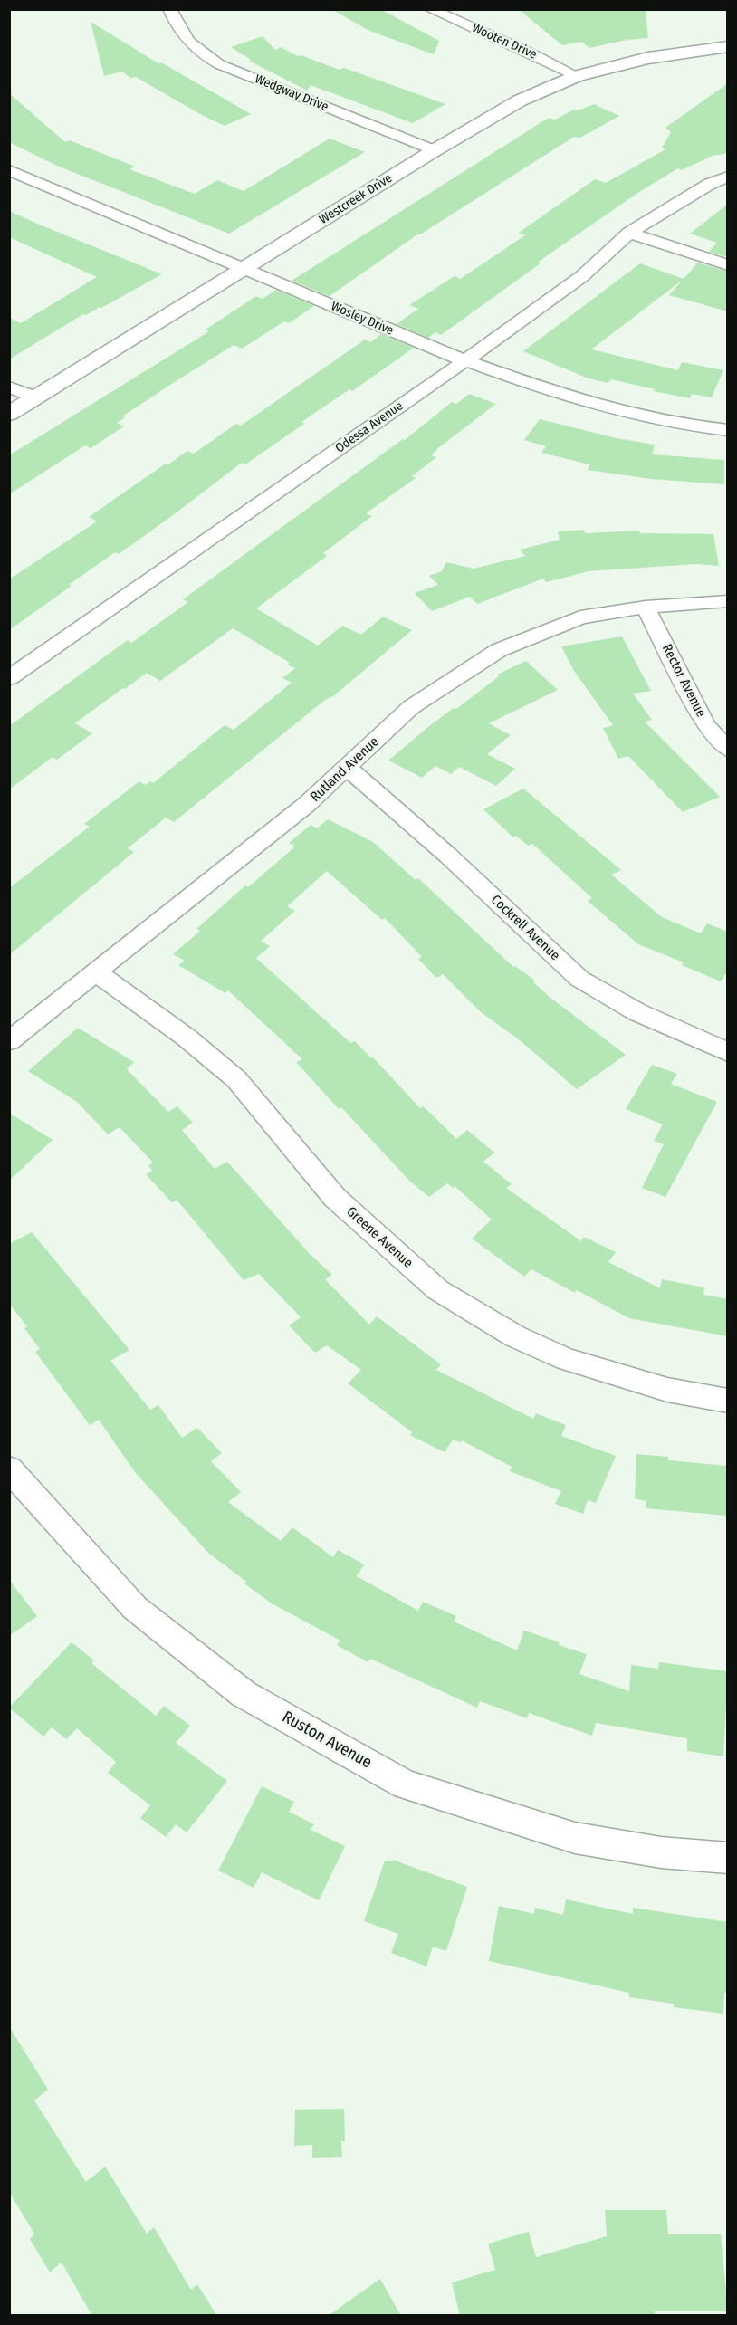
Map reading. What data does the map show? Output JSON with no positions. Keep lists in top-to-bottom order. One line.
{"streets":{"street":["Wooten Drive","Wedgway Drive","Westcreek Drive","Wosley Drive","Odessa Avenue","Rector Avenue","Rutland Avenue","Cockrell Avenue","Greene Avenue","Ruston Avenue"]},"crossings":[["Wooten Drive","Westcreek Drive"],["Wedgway Drive","Westcreek Drive"],["Westcreek Drive","Wosley Drive"],["Wosley Drive","Odessa Avenue"],["Rector Avenue","Rutland Avenue"],["Rutland Avenue","Cockrell Avenue"],["Rutland Avenue","Greene Avenue"]]}
